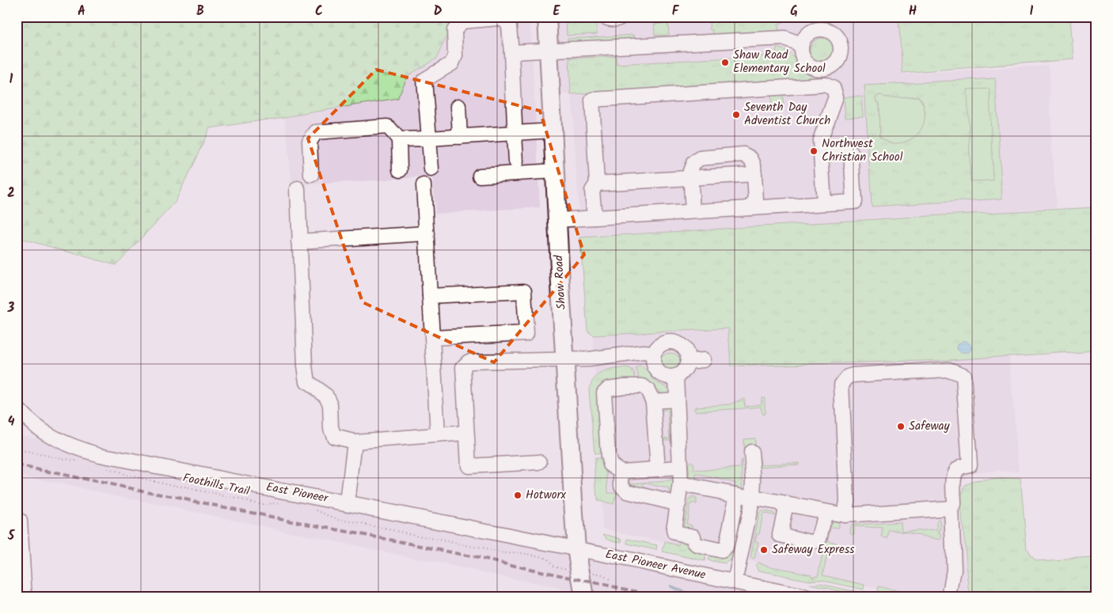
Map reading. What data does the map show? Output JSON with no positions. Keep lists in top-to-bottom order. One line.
{"streets":{"main road":["Shaw Road"],"street":["East Pioneer","East Pioneer Avenue"],"path":["Foothills Trail"]},"crossings":[["Shaw Road","East Pioneer"],["Shaw Road","East Pioneer Avenue"],["East Pioneer","East Pioneer Avenue"]],"places":["Shaw Road Elementary School","Seventh Day Adventist Church","Northwest Christian School","Safeway","Hotworx","Safeway Express"],"grid":{"columns":["A","B","C","D","E","F","G","H","I"],"rows":["1","2","3","4","5"]}}
